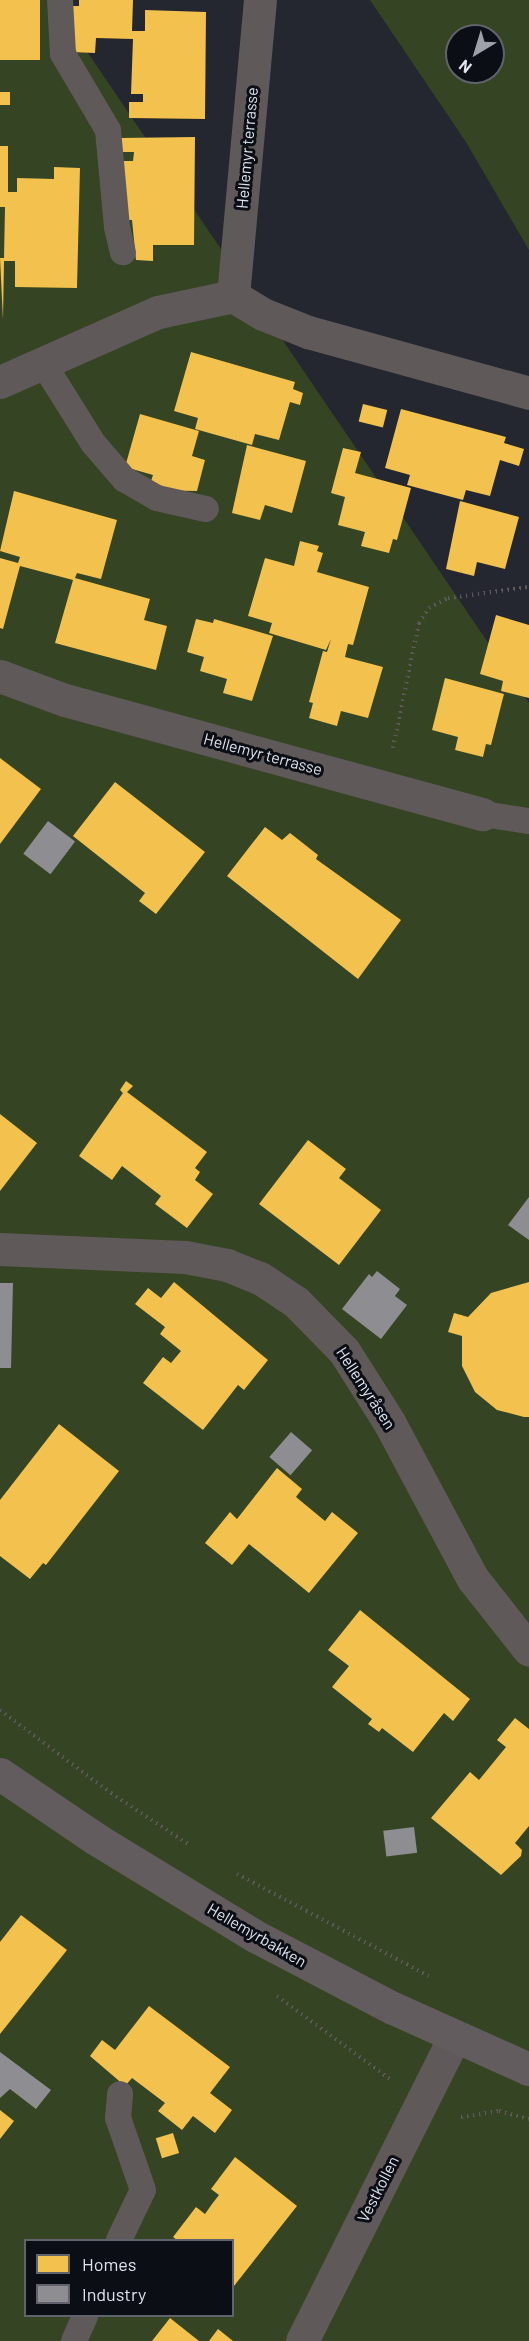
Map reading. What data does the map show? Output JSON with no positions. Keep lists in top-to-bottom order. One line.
{"streets":{"street":["Hellemyr terrasse","Hellemyråsen","Hellemyrbakken","Vestkollen"]},"crossings":[["Hellemyrbakken","Vestkollen"]],"legend":["Homes","Industry"],"north":"bottom left"}
